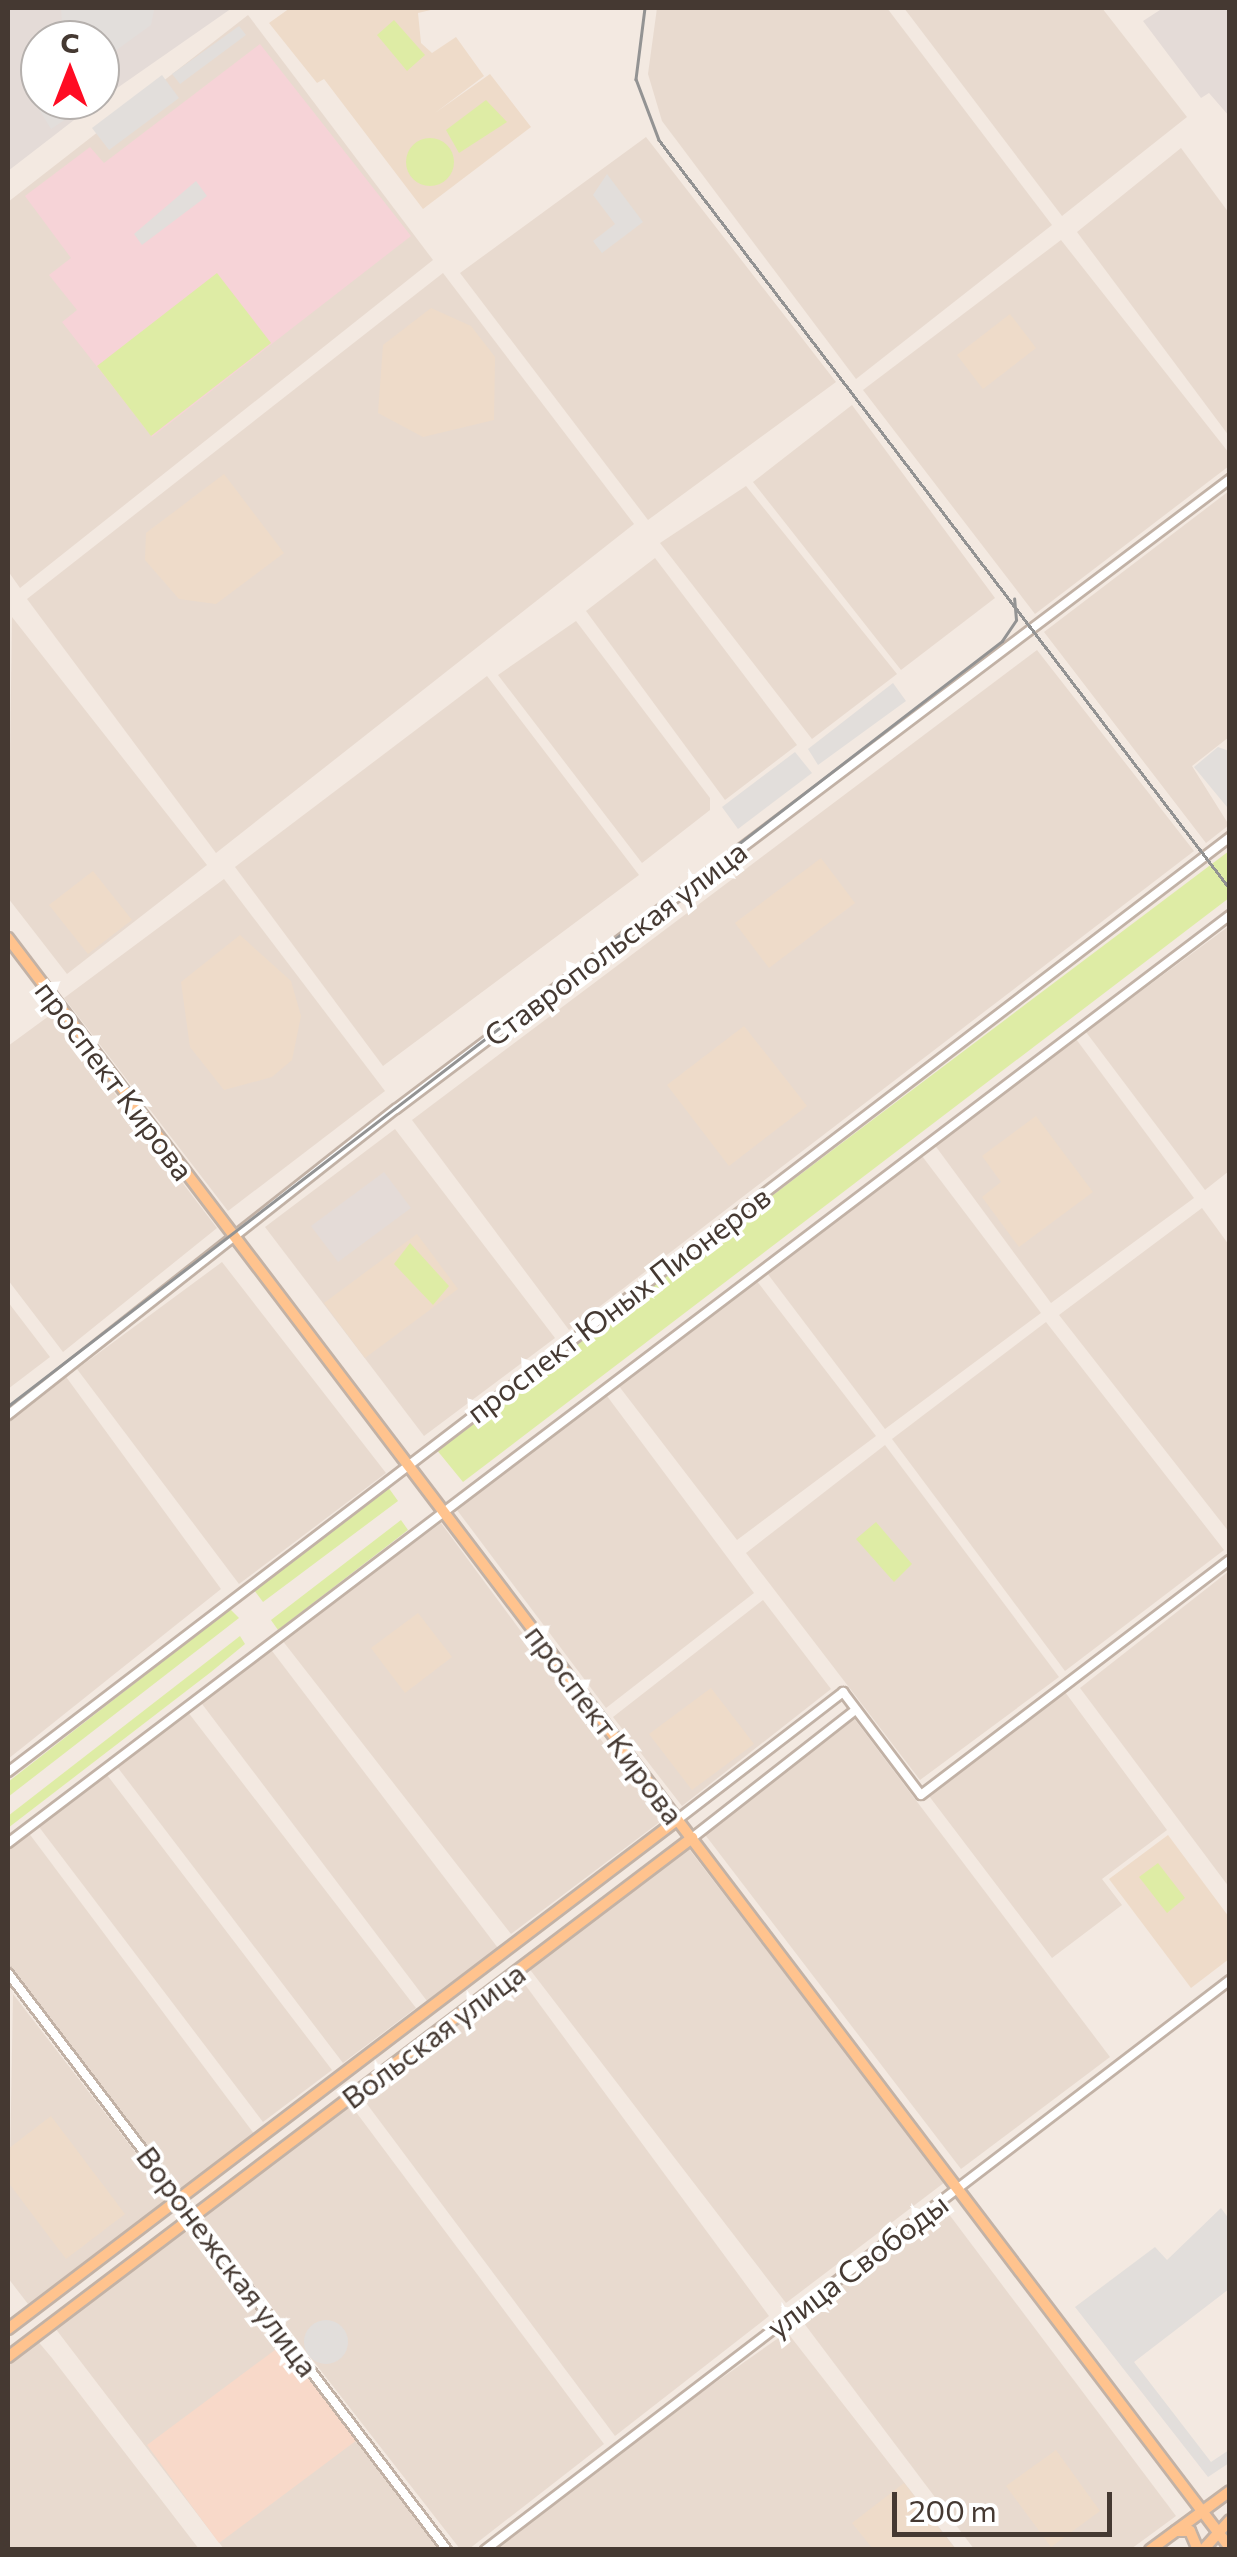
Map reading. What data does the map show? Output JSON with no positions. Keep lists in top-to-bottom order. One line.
{"streets":{"main road":["проспект Кирова","Вольская улица"],"street":["Ставропольская улица","проспект Юных Пионеров","Воронежская улица","улица Свободы"]},"crossings":[["Ставропольская улица","проспект Кирова"],["проспект Кирова","проспект Юных Пионеров"],["проспект Кирова","Вольская улица"],["проспект Кирова","улица Свободы"],["Вольская улица","Воронежская улица"]],"scale_bar":"200 m","north":"top"}
